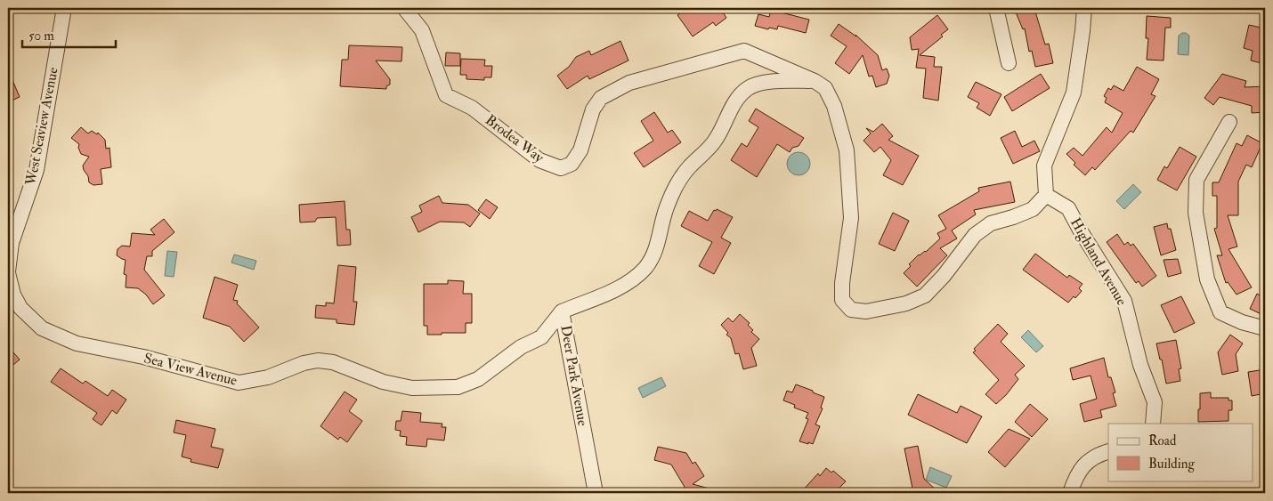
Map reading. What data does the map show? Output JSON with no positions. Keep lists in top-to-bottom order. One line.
{"streets":{"street":["West Seaview Avenue","Brodea Way","Highland Avenue","Sea View Avenue","Deer Park Avenue"]},"crossings":[["West Seaview Avenue","Sea View Avenue"],["Brodea Way","Deer Park Avenue"],["Sea View Avenue","Deer Park Avenue"]],"legend":["Road","Building"],"scale_bar":"50 m"}
